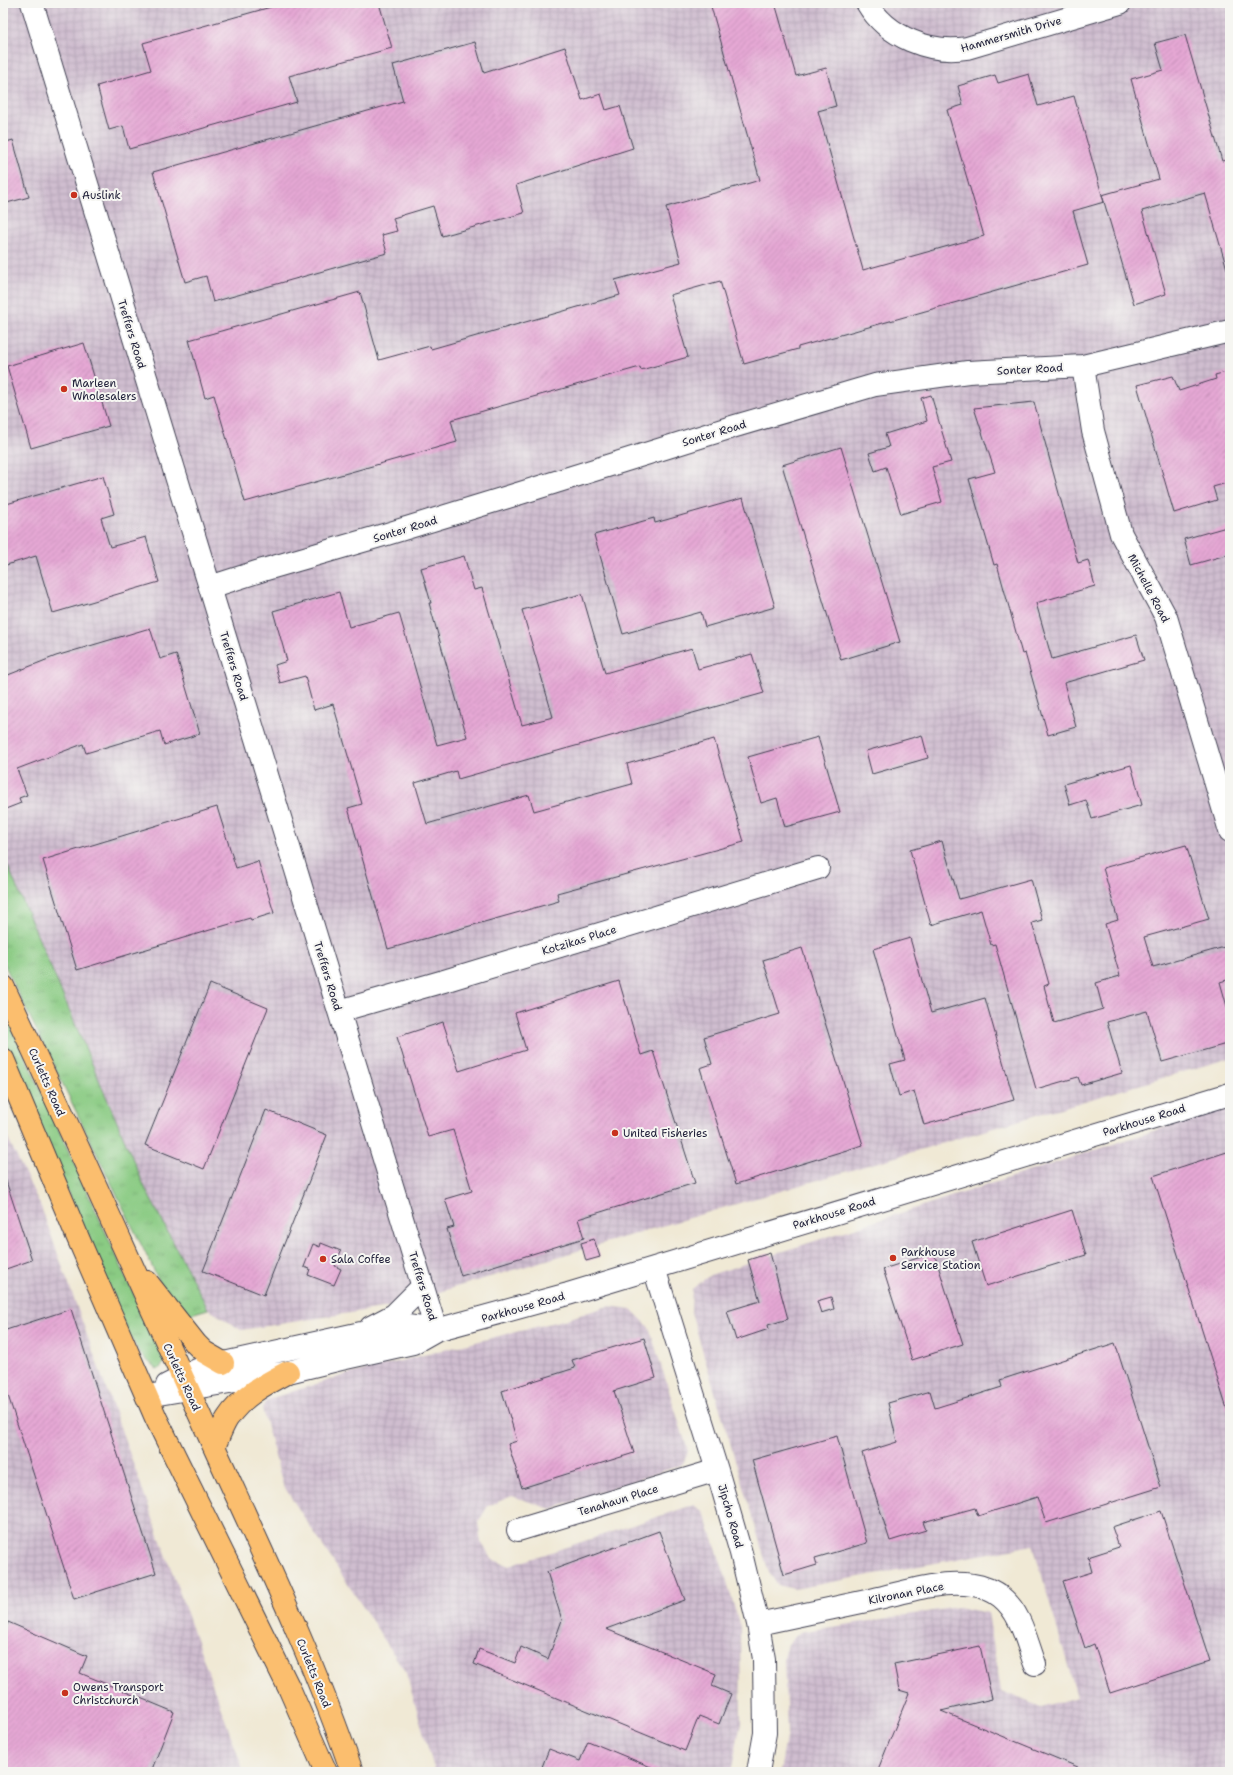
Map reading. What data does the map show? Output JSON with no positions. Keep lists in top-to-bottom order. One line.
{"streets":{"highway":["Curletts Road"],"street":["Hammersmith Drive","Treffers Road","Sonter Road","Michelle Road","Kotzikas Place","Parkhouse Road","Tenahaun Place","Jipcho Road","Kilronan Place"]},"crossings":[["Treffers Road","Sonter Road"],["Treffers Road","Kotzikas Place"],["Treffers Road","Parkhouse Road"],["Sonter Road","Michelle Road"],["Curletts Road","Parkhouse Road"],["Parkhouse Road","Jipcho Road"],["Tenahaun Place","Jipcho Road"],["Jipcho Road","Kilronan Place"]],"places":["Auslink","Marleen Wholesalers","United Fisheries","Parkhouse Service Station","Sala Coffee","Owens Transport Christchurch"]}
